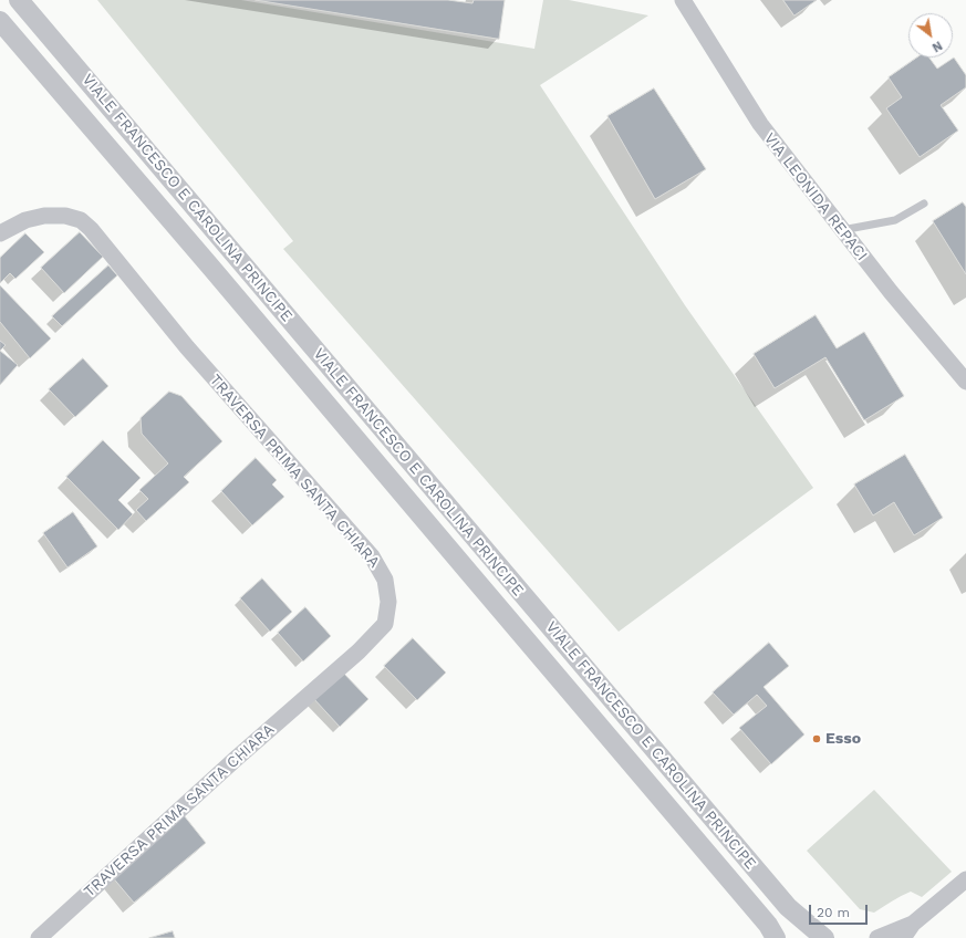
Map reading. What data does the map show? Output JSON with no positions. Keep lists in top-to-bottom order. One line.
{"streets":{"street":["VIA LEONIDA REPACI","VIALE FRANCESCO E CAROLINA PRINCIPE","TRAVERSA PRIMA SANTA CHIARA"]},"places":["Esso"],"scale_bar":"20 m","north":"bottom right"}
